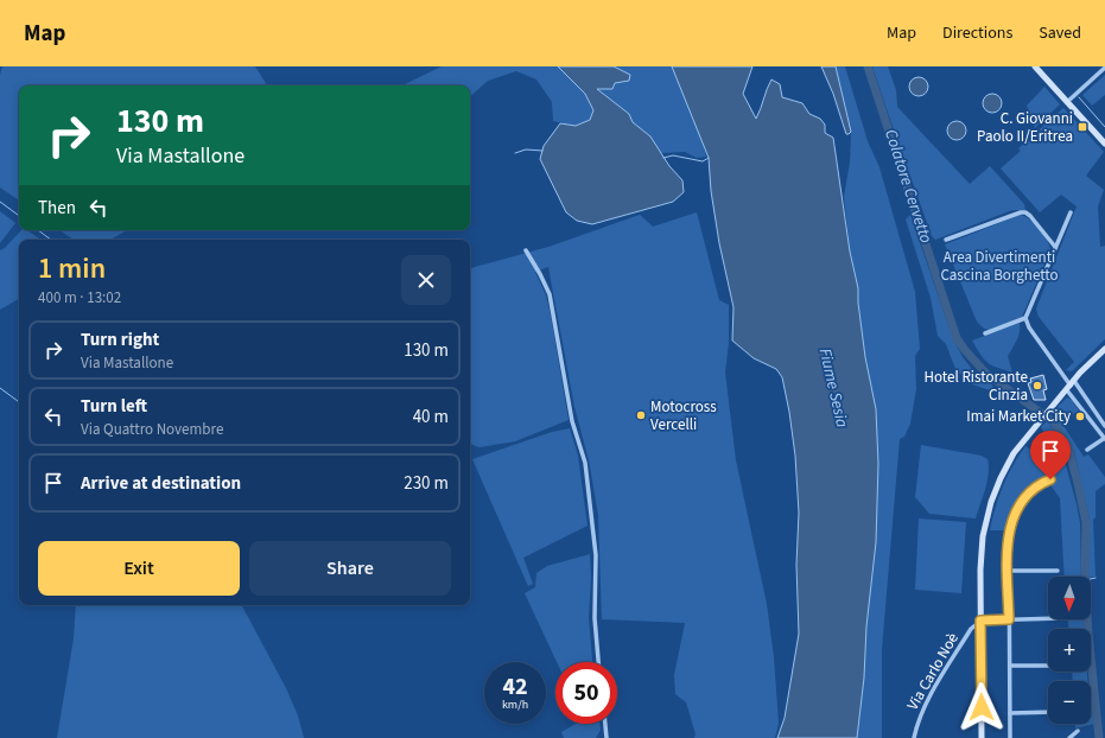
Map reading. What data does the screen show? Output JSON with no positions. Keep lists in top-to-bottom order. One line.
{"streets":{"street":["Via Carlo Noè"]},"water":["Colatore Cervetto","Fiume Sesia"],"parks":["Area Divertimenti Cascina Borghetto"],"places":{"transit":["C. Giovanni Paolo II/Eritrea"],"other":["Hotel Ristorante Cinzia","Motocross Vercelli","Imai Market City"]},"north":"bottom","page":{"header":"Map","nav":["Map","Directions","Saved"],"turn":["130 m","Via Mastallone"],"then":"Then","heading":["1 min","400 m · 13:02"],"list":[{"name":"Turn right","note":"Via Mastallone","value":"130 m"},{"name":"Turn left","note":"Via Quattro Novembre","value":"40 m"},{"name":"Arrive at destination","value":"230 m"}],"buttons":["Exit","Share"],"map_buttons":["+","−"],"speed":"42 km/h","limit":"50"}}
